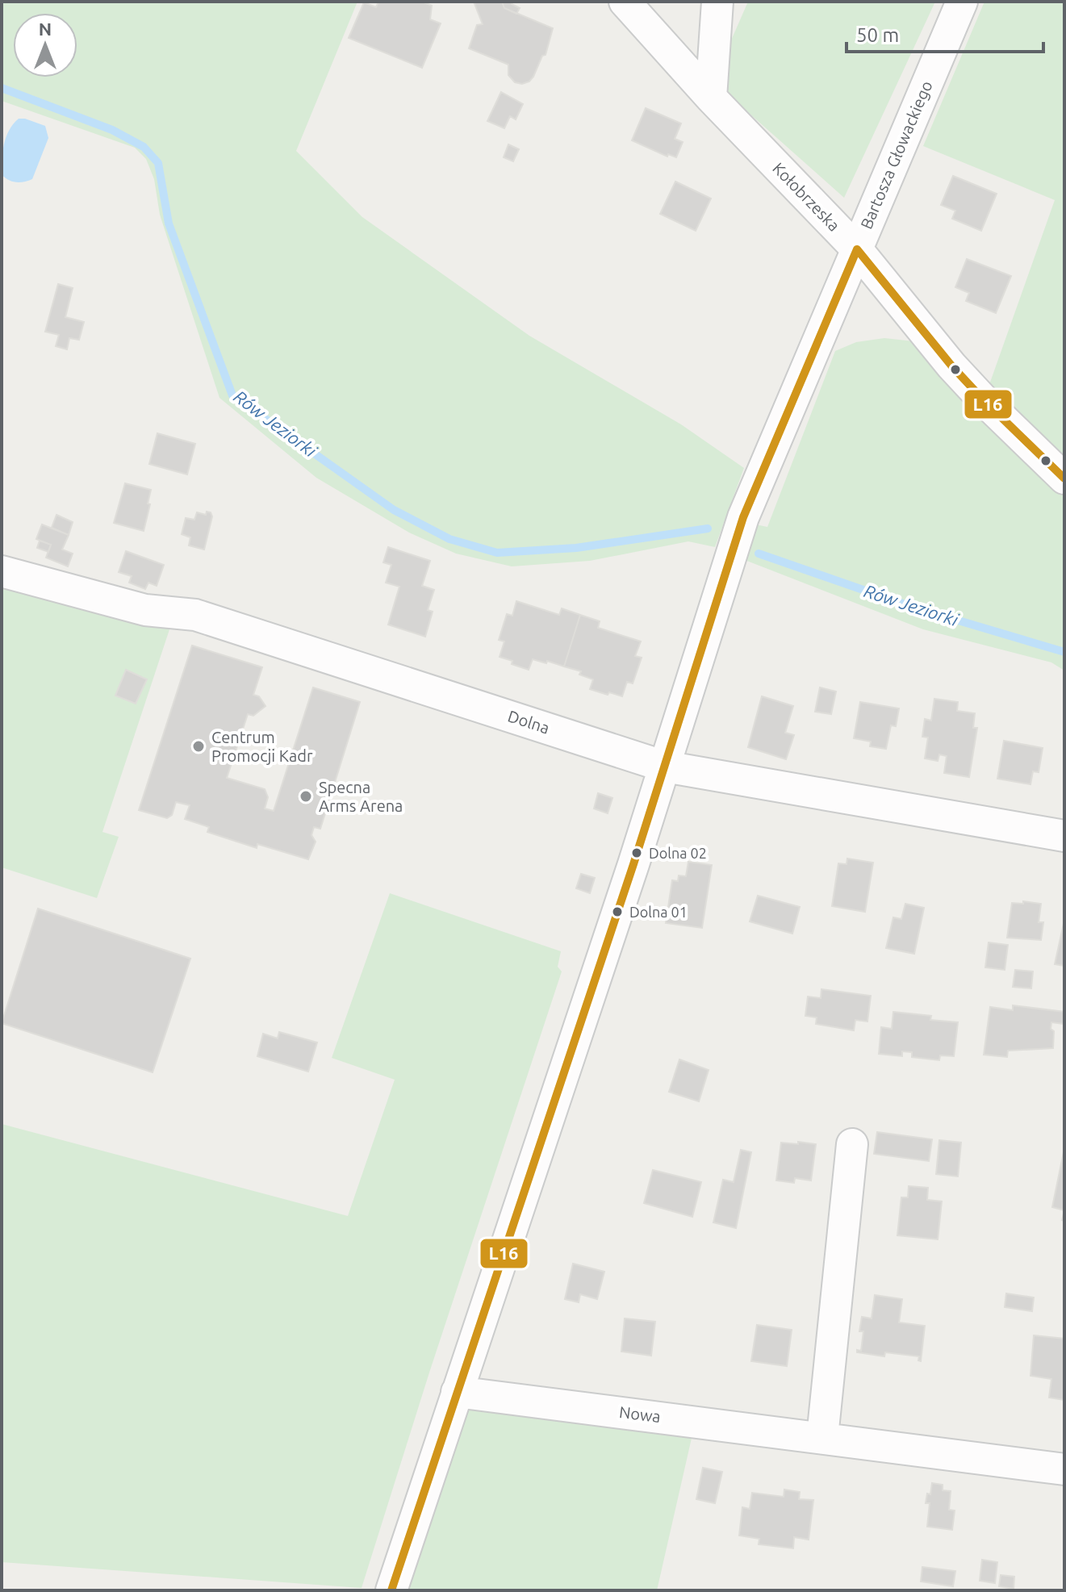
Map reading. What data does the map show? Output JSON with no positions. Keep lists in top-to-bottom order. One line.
{"streets":{"street":["Bartosza Głowackiego","Kołobrzeska","Dolna","Nowa"]},"crossings":[["Bartosza Głowackiego","Kołobrzeska"],["Bartosza Głowackiego","Dolna"],["Bartosza Głowackiego","Nowa"]],"water":["Rów Jeziorki"],"places":["Centrum Promocji Kadr","Specna Arms Arena","Dolna 02","Dolna 01"],"lines":["transit line L16"],"scale_bar":"50 m","north":"top"}
